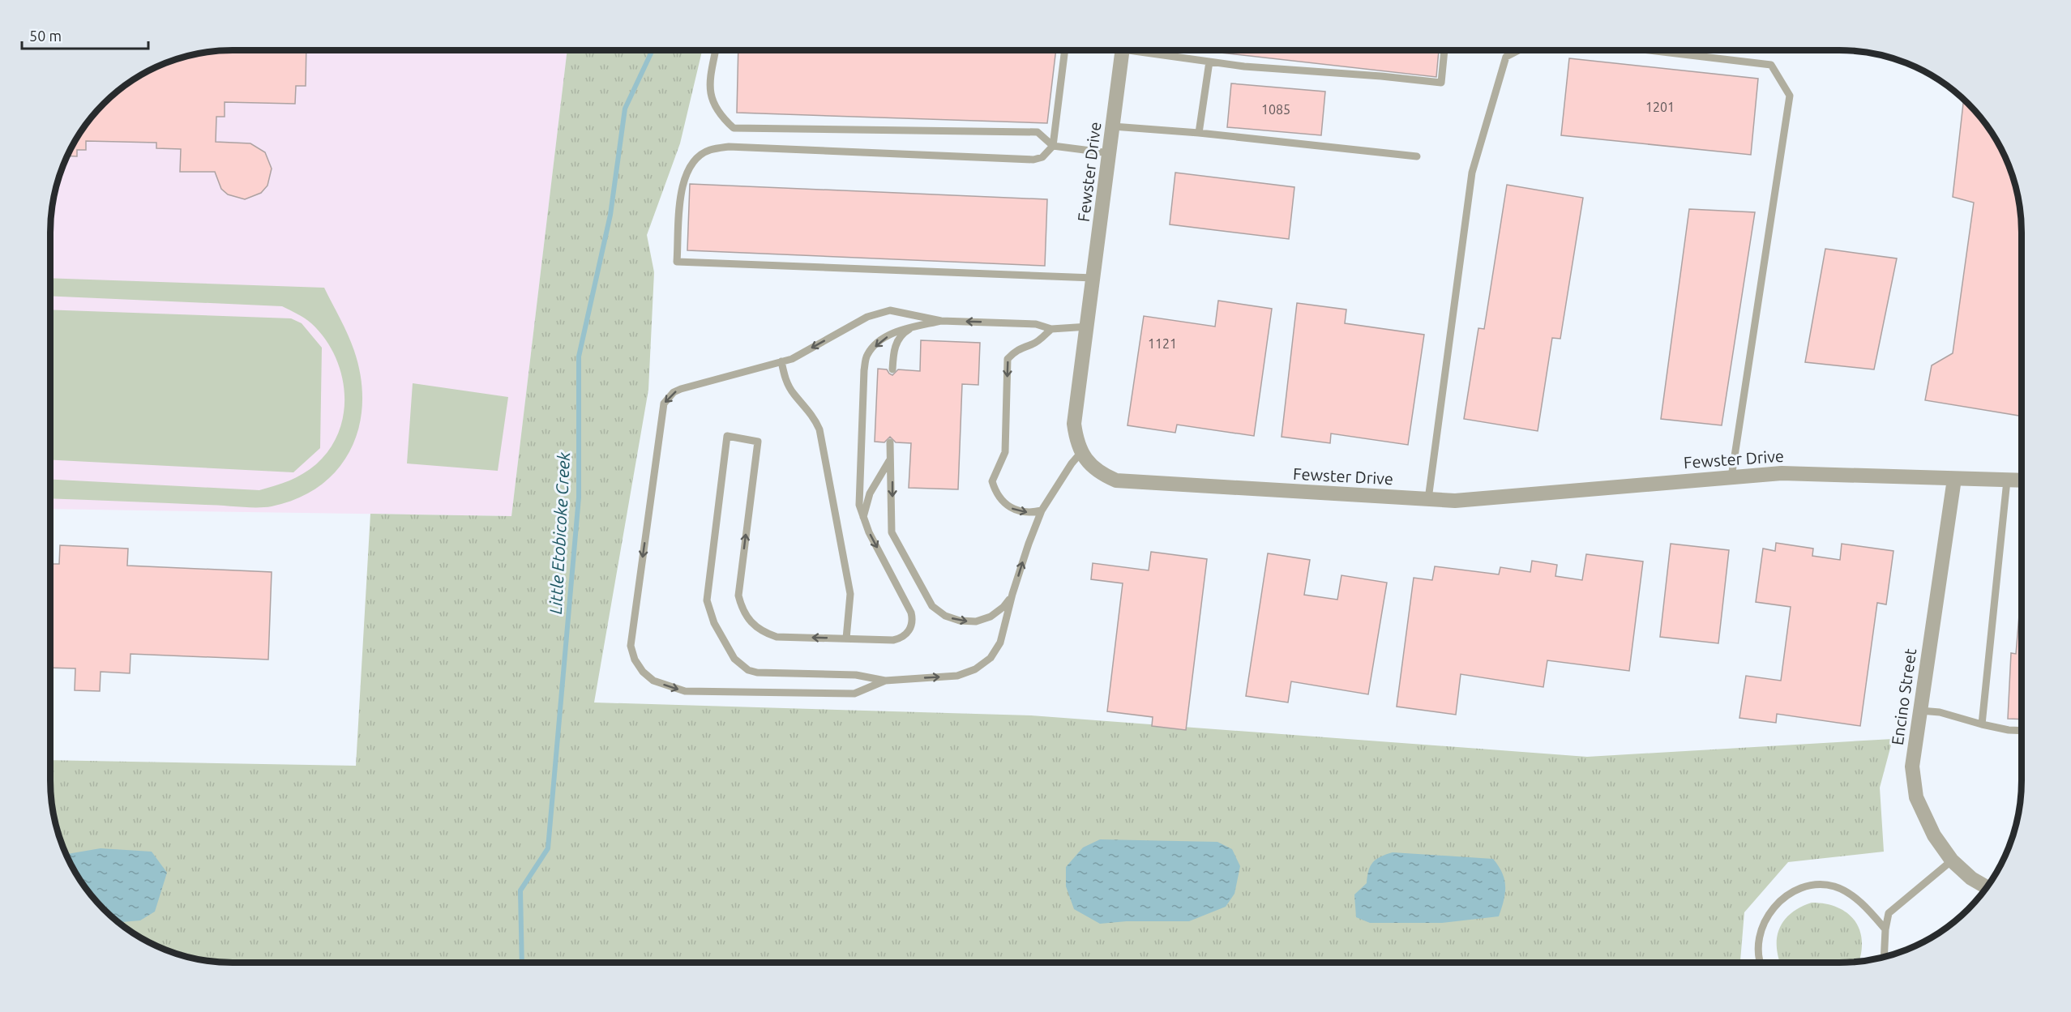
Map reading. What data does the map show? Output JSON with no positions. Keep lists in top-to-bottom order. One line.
{"streets":{"street":["Fewster Drive","Encino Street"]},"crossings":[["Fewster Drive","Encino Street"]],"water":["Little Etobicoke Creek"],"house_numbers":["1201","1085","1121"],"scale_bar":"50 m"}
